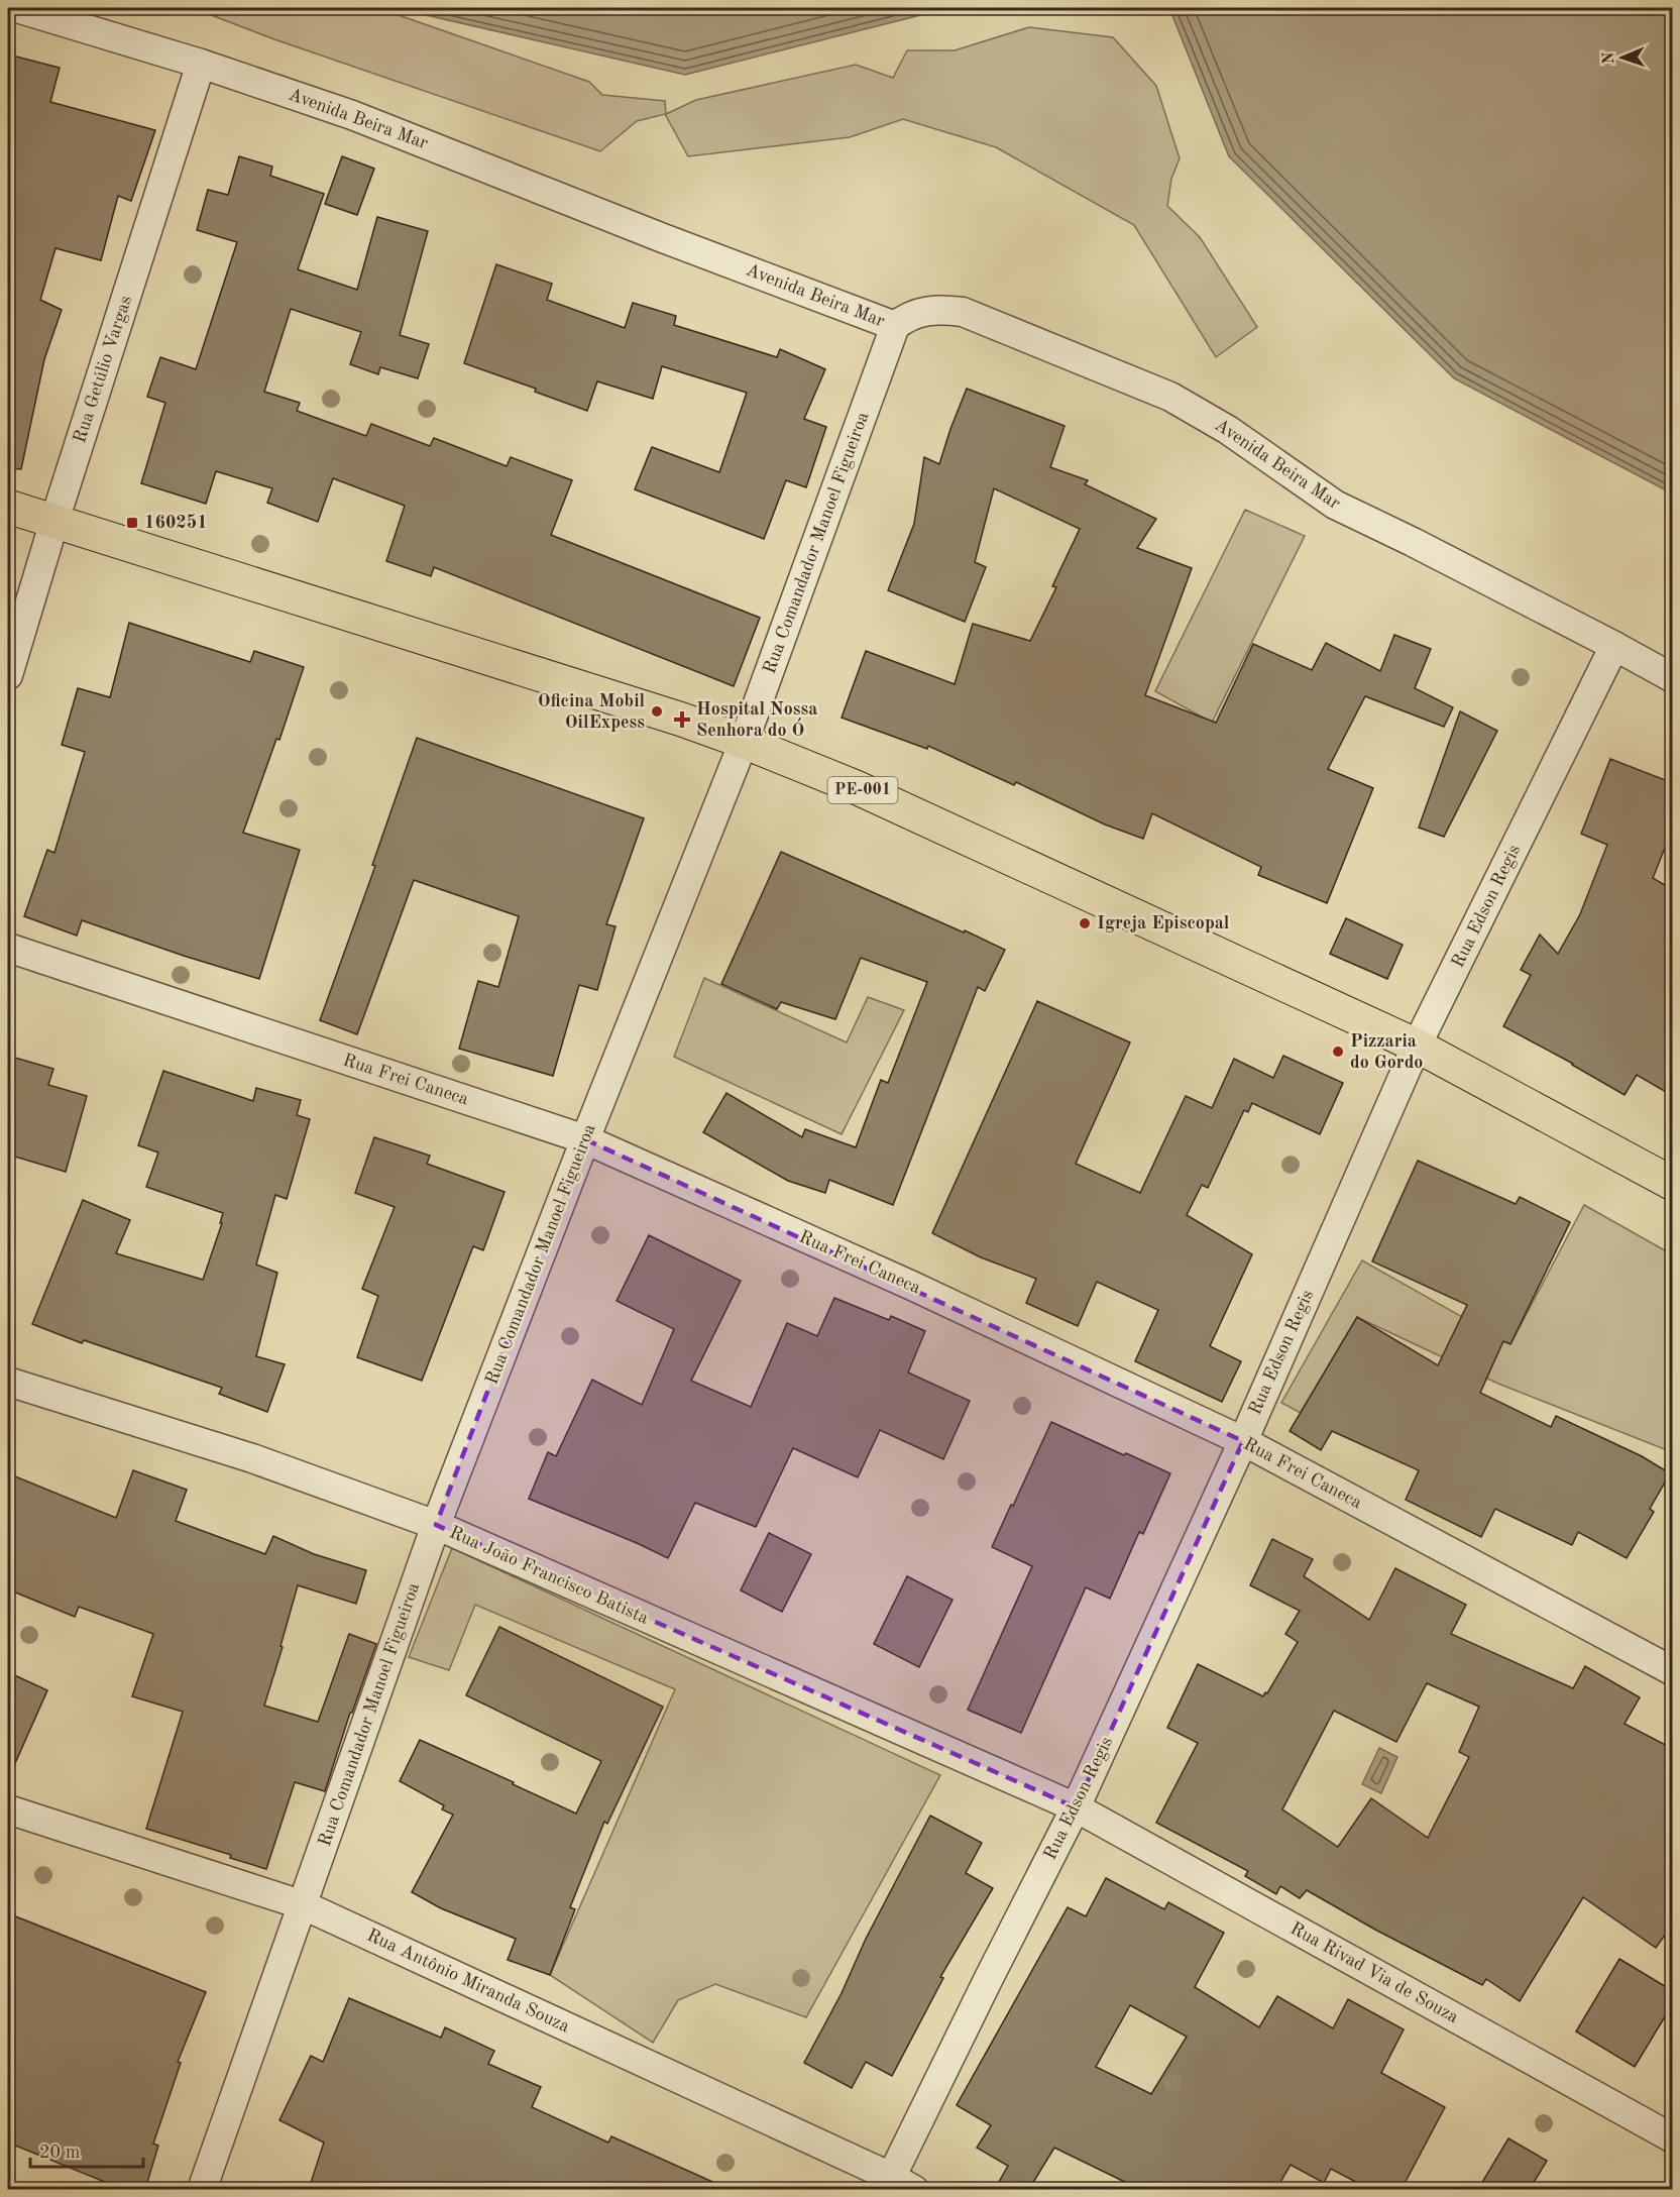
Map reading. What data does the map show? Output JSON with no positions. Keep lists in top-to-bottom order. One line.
{"streets":{"main road":["PE-001"],"street":["Avenida Beira Mar","Rua Getúlio Vargas","Rua Comandador Manoel Figueiroa","Rua Edson Regis","Rua Frei Caneca","Rua João Francisco Batista","Rua Rivad Via de Souza","Rua Antônio Miranda Souza"]},"crossings":[["Avenida Beira Mar","Rua Getúlio Vargas"],["Avenida Beira Mar","Rua Comandador Manoel Figueiroa"],["Avenida Beira Mar","Rua Edson Regis"],["Rua Getúlio Vargas","PE-001"],["Rua Comandador Manoel Figueiroa","PE-001"],["Rua Comandador Manoel Figueiroa","Rua Frei Caneca"],["Rua Comandador Manoel Figueiroa","Rua João Francisco Batista"],["Rua Comandador Manoel Figueiroa","Rua Antônio Miranda Souza"],["PE-001","Rua Edson Regis"],["Rua Edson Regis","Rua Frei Caneca"],["Rua Edson Regis","Rua João Francisco Batista"],["Rua Edson Regis","Rua Rivad Via de Souza"],["Rua Edson Regis","Rua Antônio Miranda Souza"],["Rua João Francisco Batista","Rua Rivad Via de Souza"]],"places":{"transit":["160251"],"other":["Oficina Mobil OilExpess","Igreja Episcopal","Pizzaria do Gordo"],"health":["Hospital Nossa Senhora do Ó"]},"scale_bar":"20 m","north":"left"}
